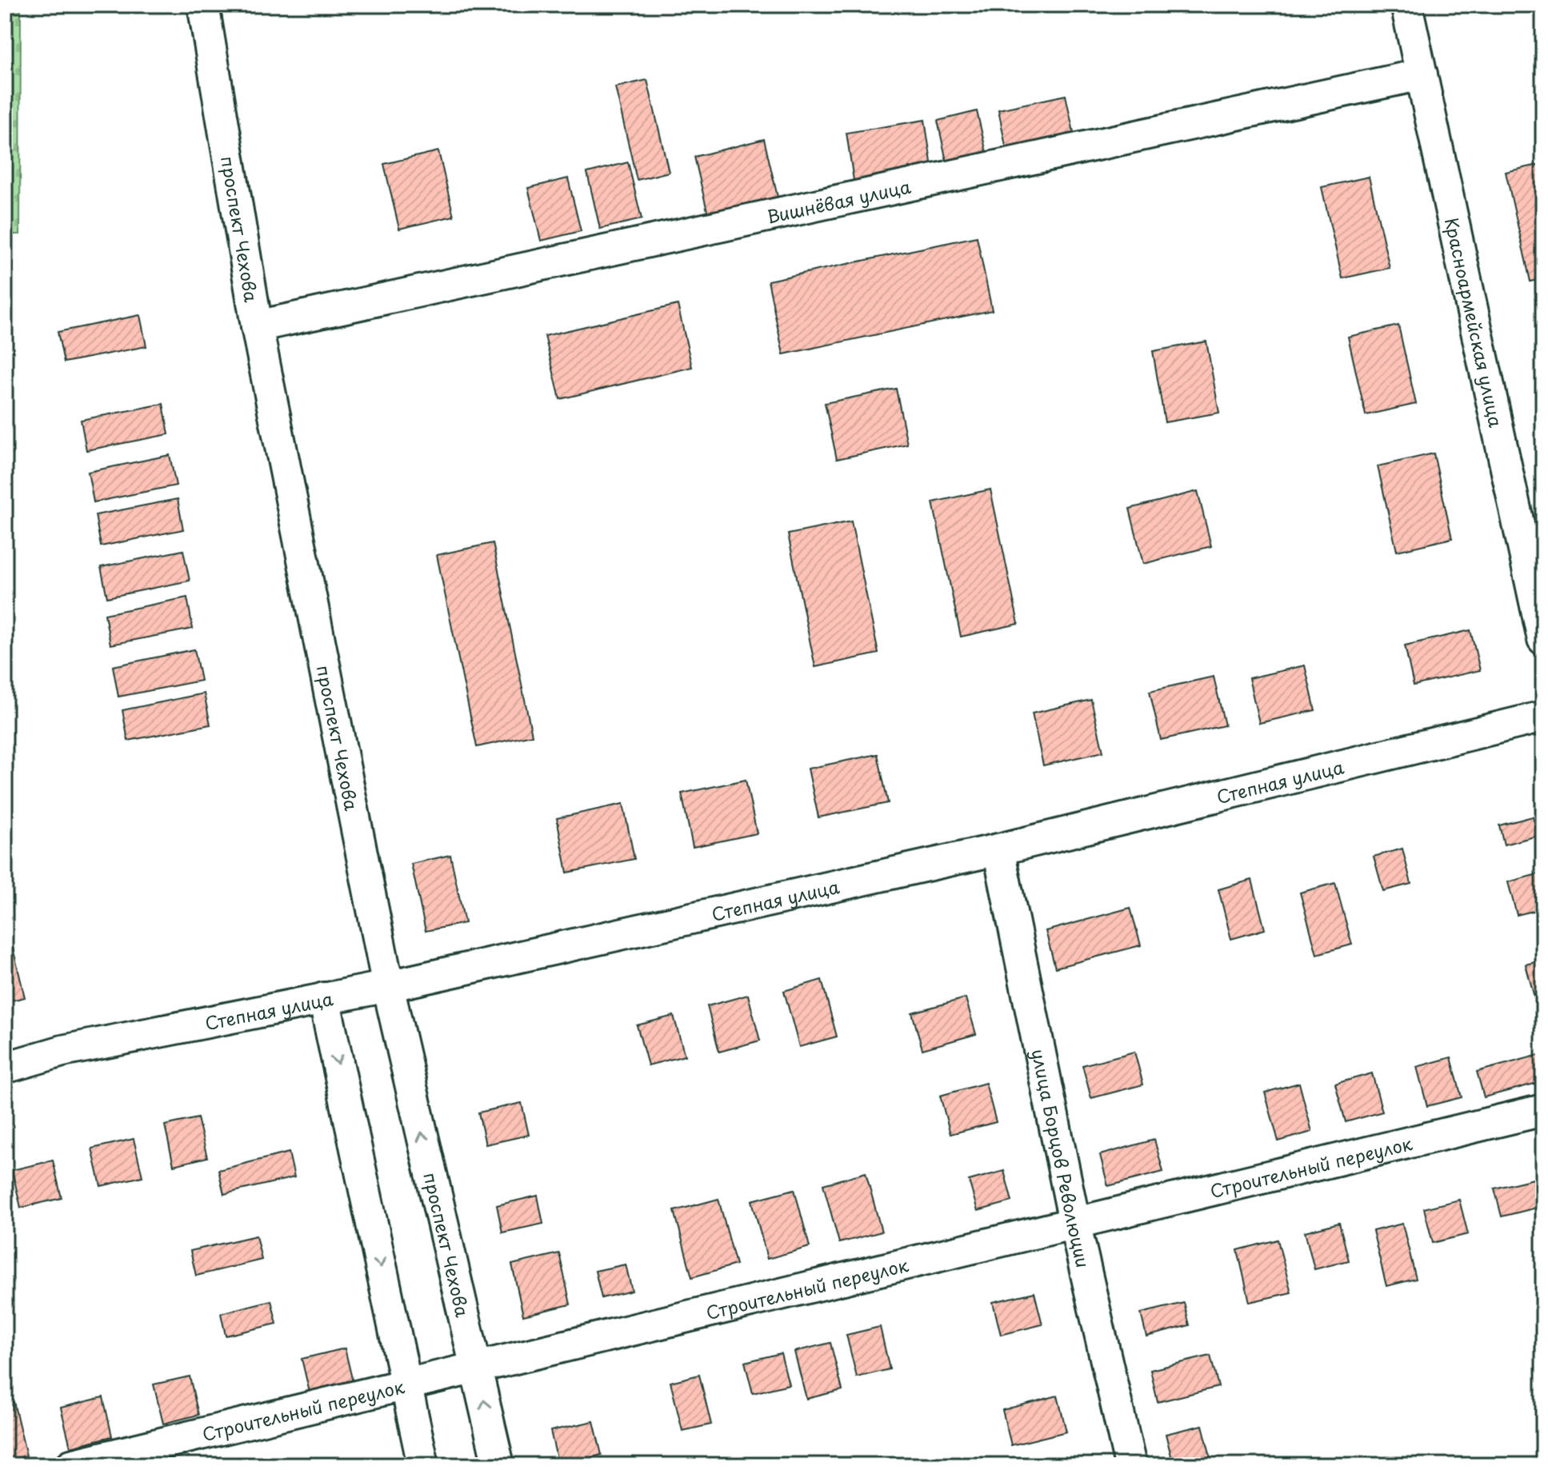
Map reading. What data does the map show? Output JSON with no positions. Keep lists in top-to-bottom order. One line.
{"streets":{"street":["Вишнёвая улица","проспект Чехова","Красноармейская улица","Степная улица","улица Борцов Революции","Строительный переулок"]},"crossings":[["Вишнёвая улица","проспект Чехова"],["Вишнёвая улица","Красноармейская улица"],["проспект Чехова","Степная улица"],["проспект Чехова","Строительный переулок"],["Степная улица","улица Борцов Революции"],["улица Борцов Революции","Строительный переулок"]]}
